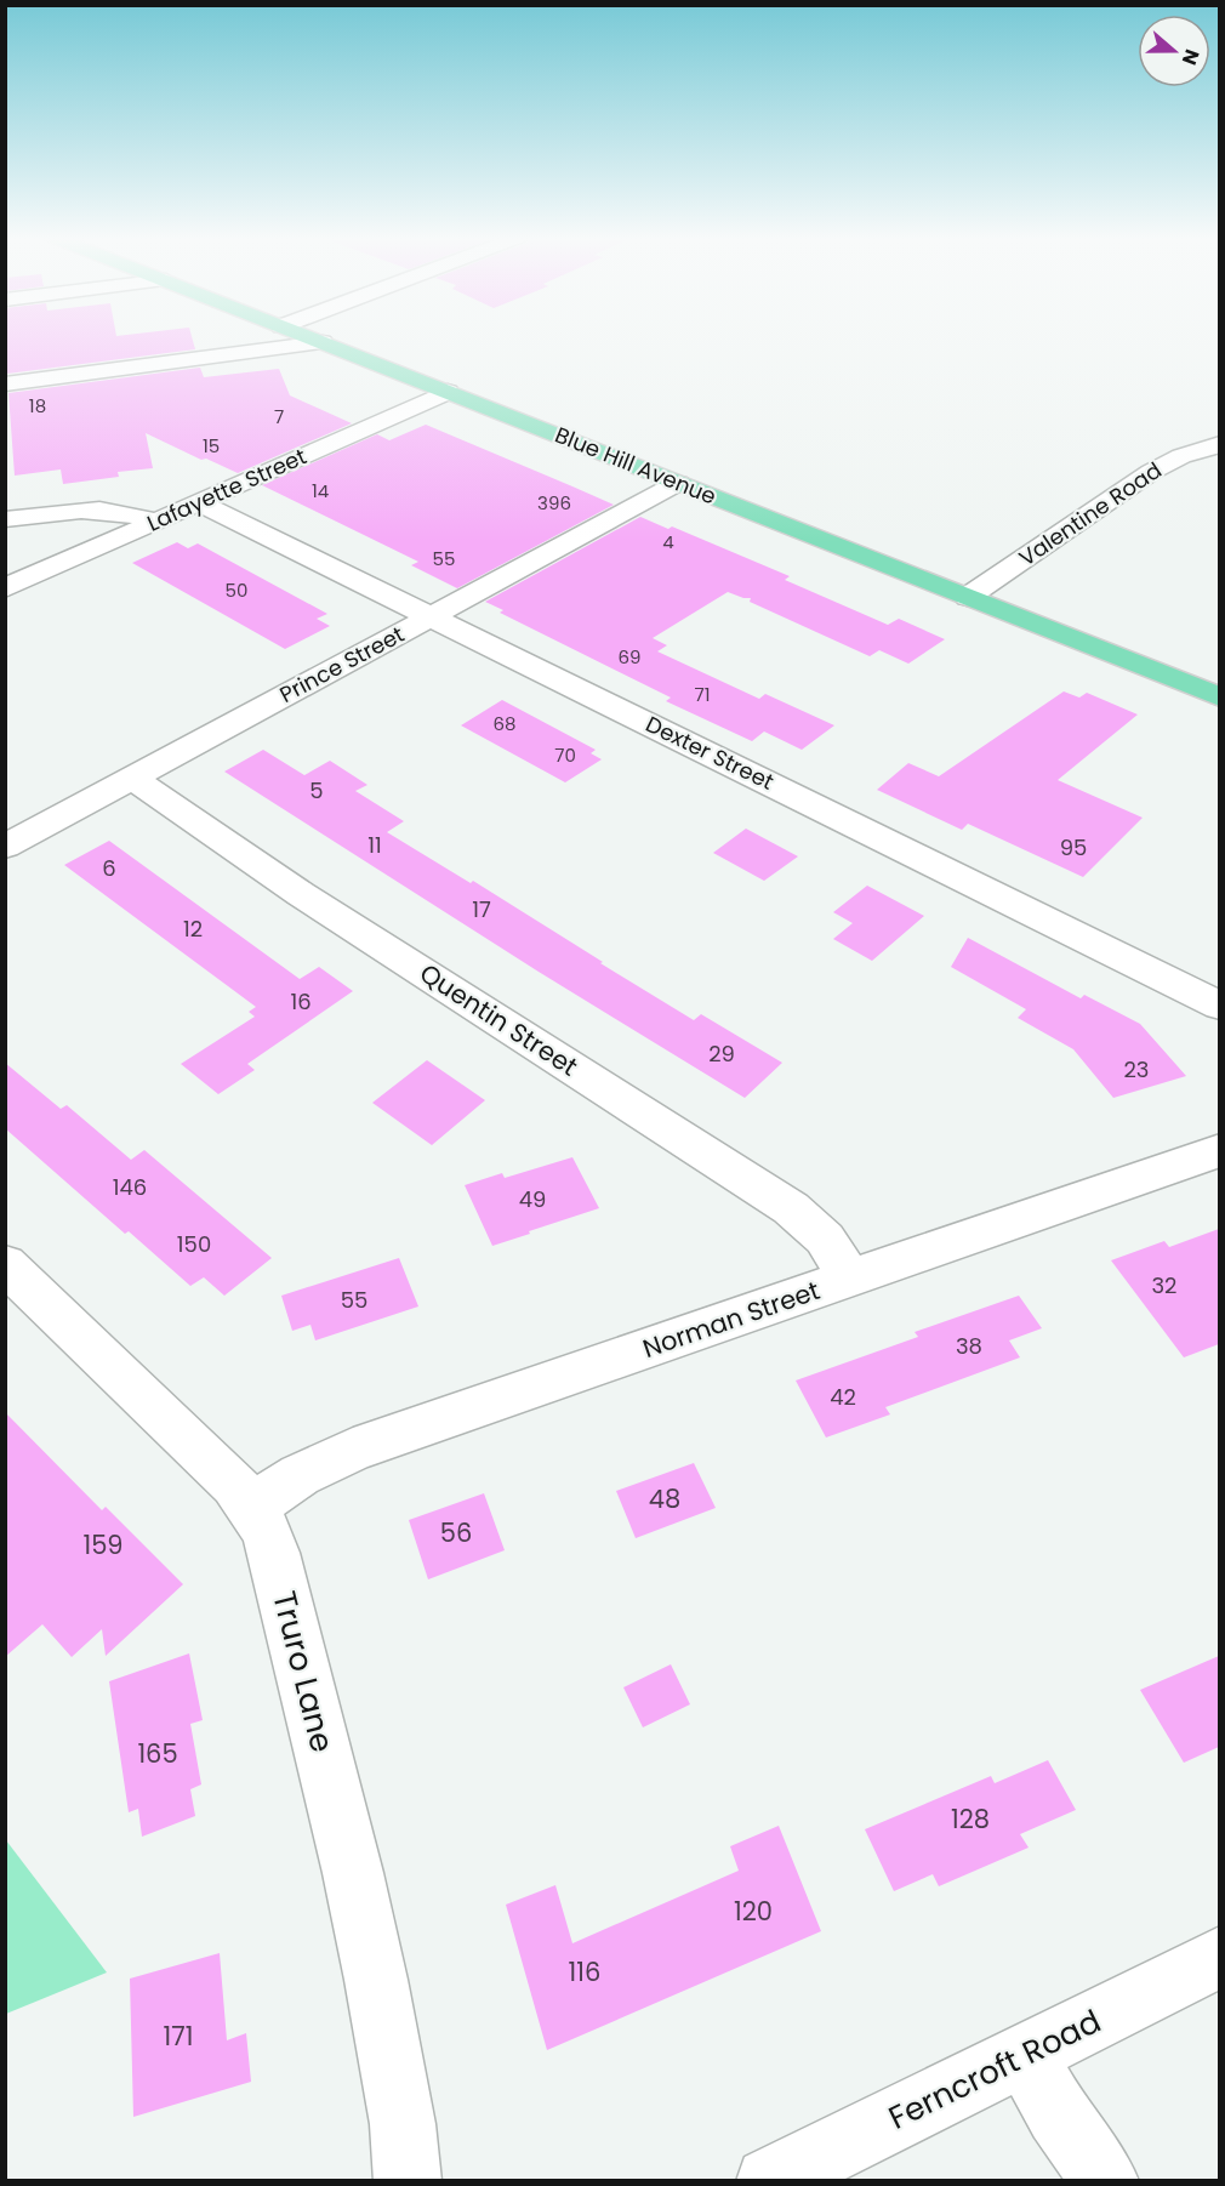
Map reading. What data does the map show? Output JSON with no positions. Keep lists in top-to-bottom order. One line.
{"streets":{"highway":["Blue Hill Avenue"],"street":["Lafayette Street","Valentine Road","Prince Street","Dexter Street","Quentin Street","Norman Street","Truro Lane","Ferncroft Road"]},"crossings":[["Blue Hill Avenue","Lafayette Street"],["Blue Hill Avenue","Valentine Road"],["Blue Hill Avenue","Prince Street"],["Lafayette Street","Dexter Street"],["Prince Street","Dexter Street"],["Prince Street","Quentin Street"],["Quentin Street","Norman Street"],["Norman Street","Truro Lane"]],"house_numbers":["18","7","15","14","396","4","55","50","69","71","68","70","5","11","95","6","17","12","16","29","23","146","49","150","32","55","38","42","48","56","159","165","128","120","116","171"],"north":"right"}
